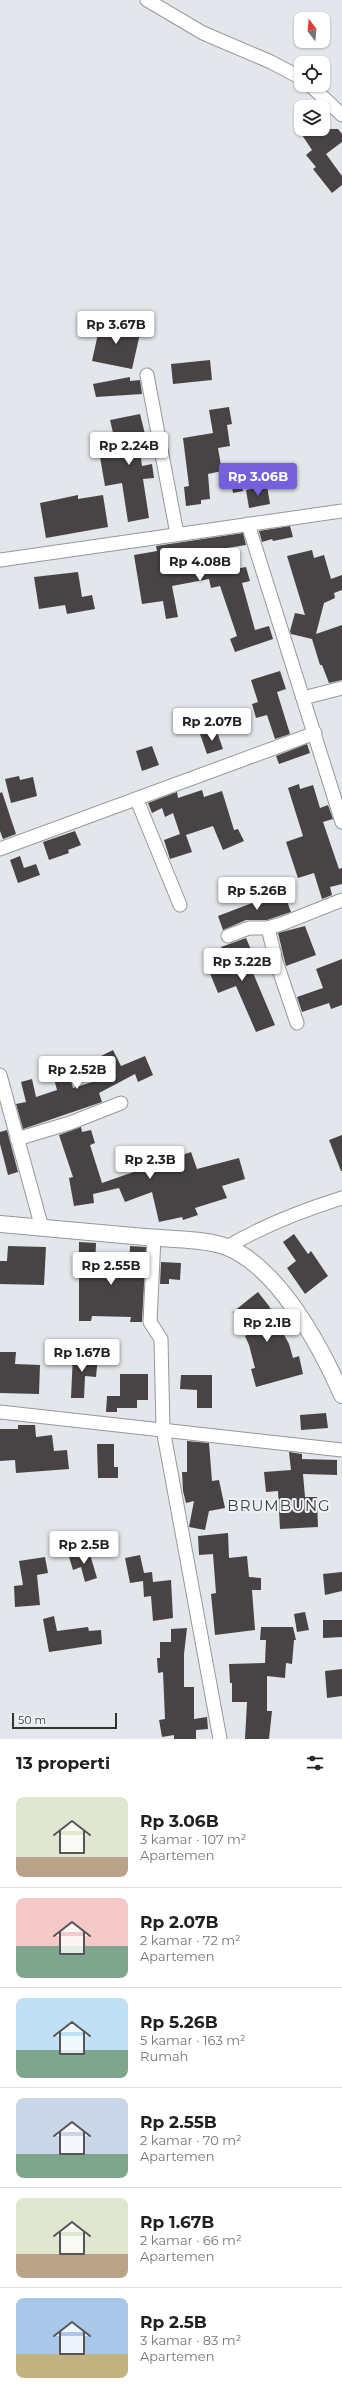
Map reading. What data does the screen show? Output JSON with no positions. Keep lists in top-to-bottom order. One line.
{"districts":["BRUMBUNG"],"scale_bar":"50 m","north":"top","page":{"price":["Rp 3.67B","Rp 2.24B","Rp 3.06B","Rp 4.08B","Rp 2.07B","Rp 5.26B","Rp 3.22B","Rp 2.52B","Rp 2.3B","Rp 2.55B","Rp 2.1B","Rp 1.67B","Rp 2.5B"],"scale":"50 m","heading":"13 properti","list":[{"name":"Rp 3.06B","note":"3 kamar · 107 m² · Apartemen"},{"name":"Rp 2.07B","note":"2 kamar · 72 m² · Apartemen"},{"name":"Rp 5.26B","note":"5 kamar · 163 m² · Rumah"},{"name":"Rp 2.55B","note":"2 kamar · 70 m² · Apartemen"},{"name":"Rp 1.67B","note":"2 kamar · 66 m² · Apartemen"},{"name":"Rp 2.5B","note":"3 kamar · 83 m² · Apartemen"}]}}
